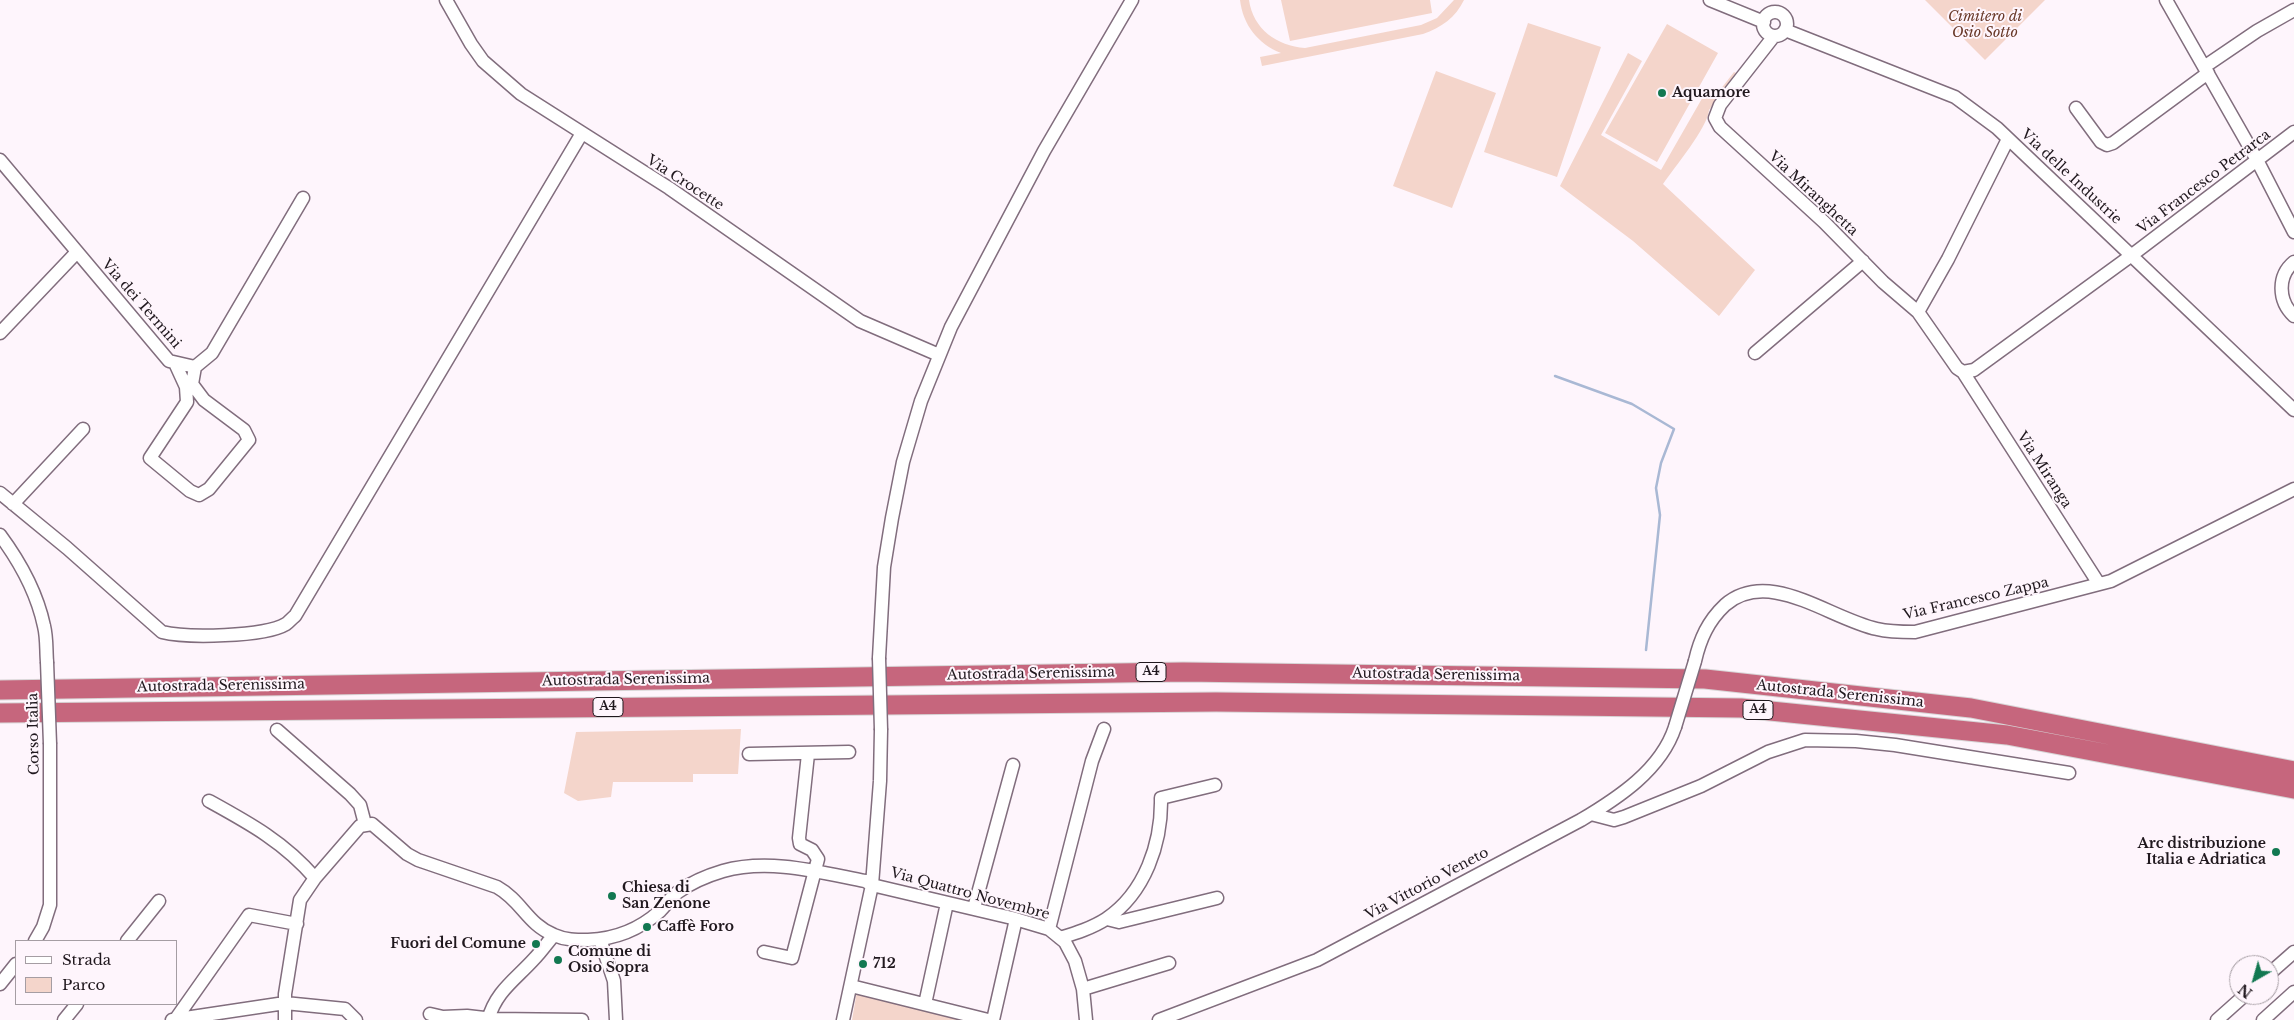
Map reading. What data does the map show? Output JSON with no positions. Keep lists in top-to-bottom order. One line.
{"streets":{"highway":["A4","Autostrada Serenissima"],"street":["Via delle Industrie","Via Francesco Petrarca","Via Crocette","Via Miranghetta","Via dei Termini","Via Miranga","Via Francesco Zappa","Corso Italia","Via Vittorio Veneto","Via Quattro Novembre"]},"crossings":[["Via delle Industrie","Via Francesco Petrarca"],["Via delle Industrie","Via Miranghetta"],["Via Miranghetta","Via Miranga"],["Via Miranga","Via Francesco Zappa"],["Via Francesco Zappa","Via Vittorio Veneto"]],"parks":["Cimitero di Osio Sotto"],"places":["Aquamore","Arc distribuzione Italia e Adriatica","Chiesa di San Zenone","Caffè Foro","Fuori del Comune","Comune di Osio Sopra","712"],"legend":["Strada","Parco"],"north":"bottom left"}
